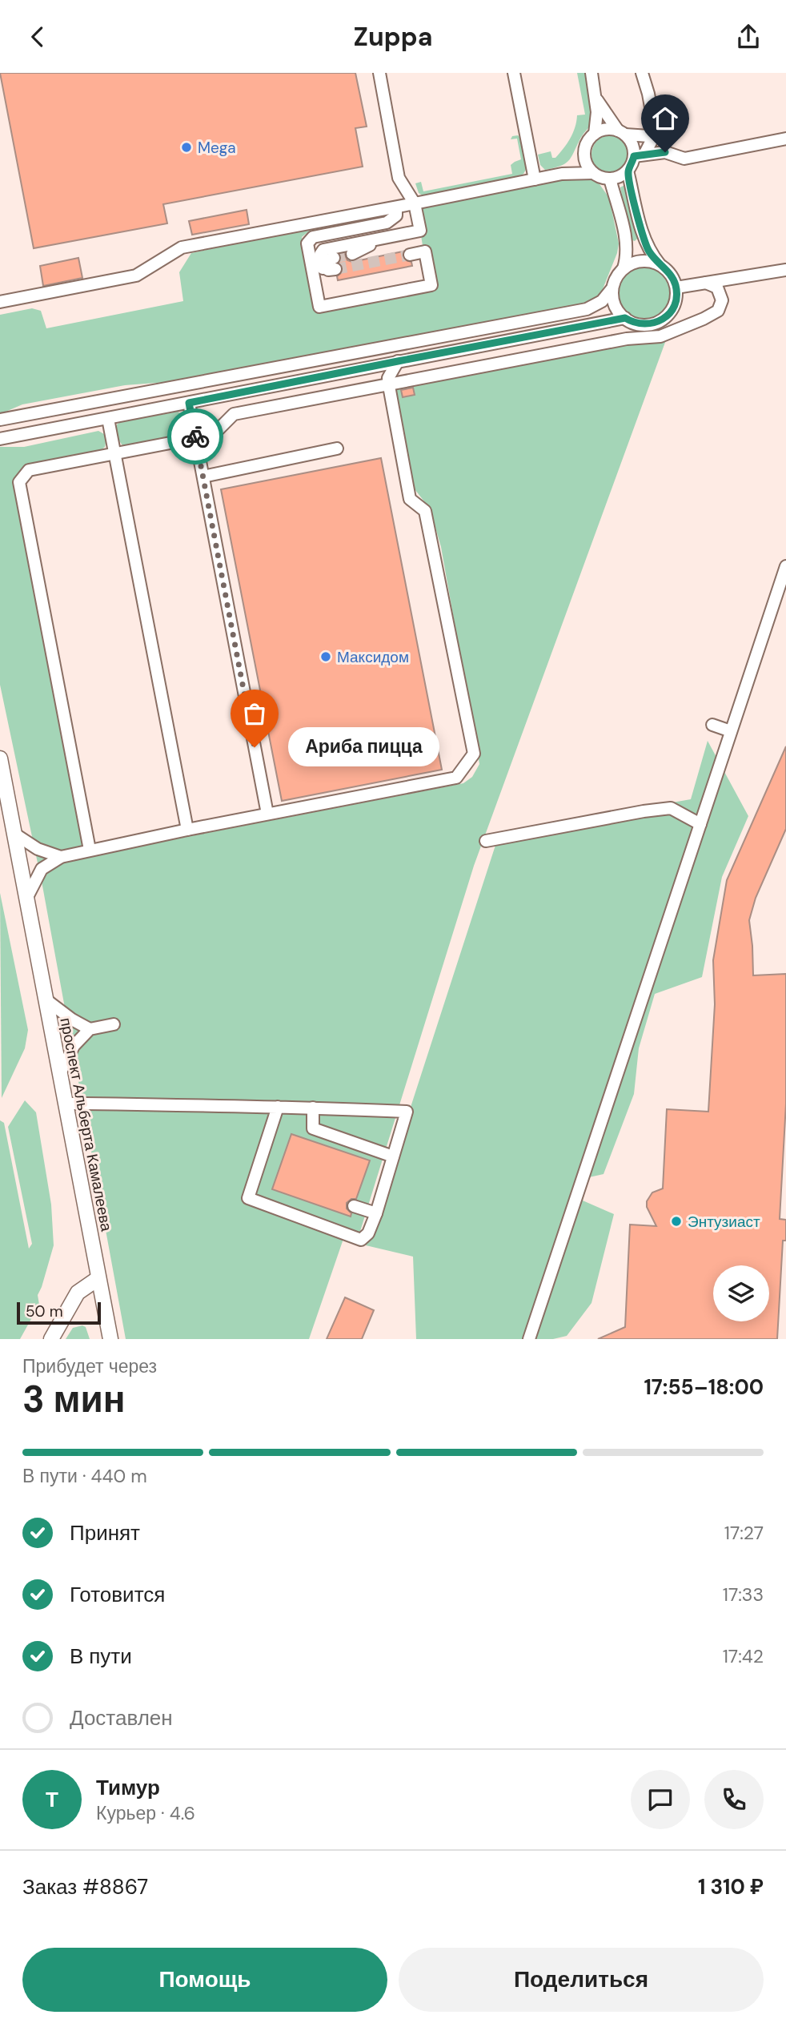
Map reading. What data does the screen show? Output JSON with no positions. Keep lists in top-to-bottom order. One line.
{"streets":{"main road":["проспект Альберта Камалеева"]},"places":["Mega","Максидом","Ариба пицца","Энтузиаст"],"scale_bar":"50 m","page":{"header":"Zuppa","bubble":"Ариба пицца","scale":"50 m","heading":["3 мин","Прибудет через","17:55–18:00"],"panel":["Тимур","Курьер · 4.6","Заказ #8867","1 310 ₽"],"bar":"В пути · 440 m","list":[["Принят","17:27"],["Готовится","17:33"],["В пути","17:42"],"Доставлен"],"round":"Т","buttons":["Помощь","Поделиться"]}}
